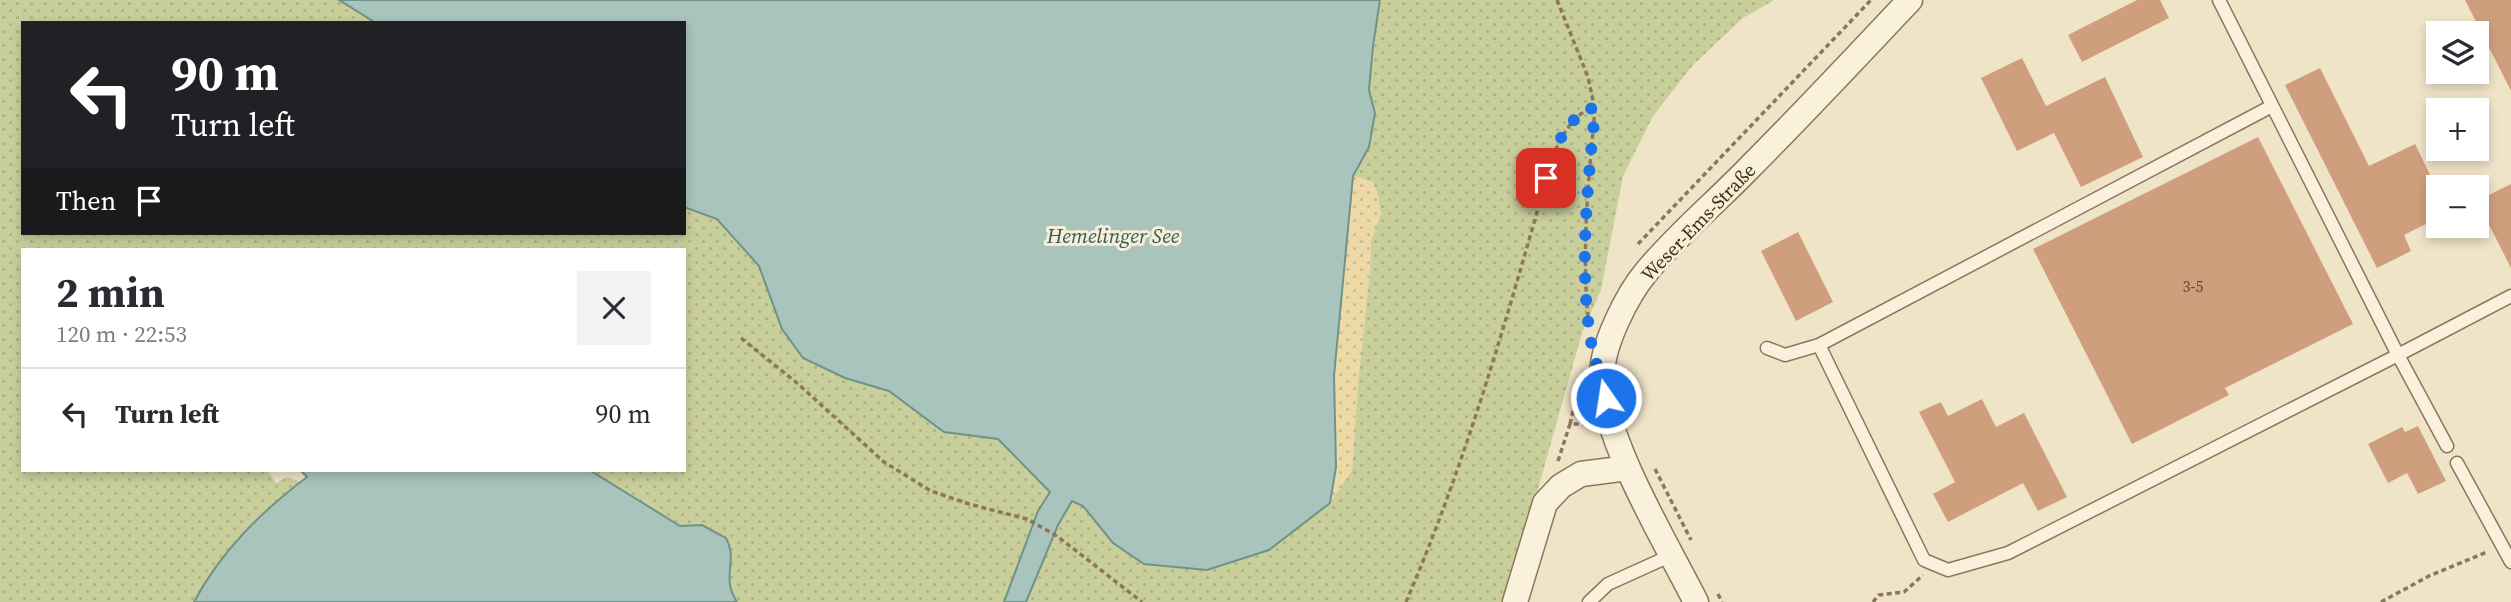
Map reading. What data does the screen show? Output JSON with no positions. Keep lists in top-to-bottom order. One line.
{"streets":{"street":["Weser-Ems-Straße"]},"water":["Hemelinger See"],"house_numbers":["3-5"],"page":{"map_buttons":["+","−"],"turn":["90 m","Turn left"],"then":"Then","heading":["2 min","120 m · 22:53"],"list":[{"name":"Turn left","value":"90 m"}]}}
